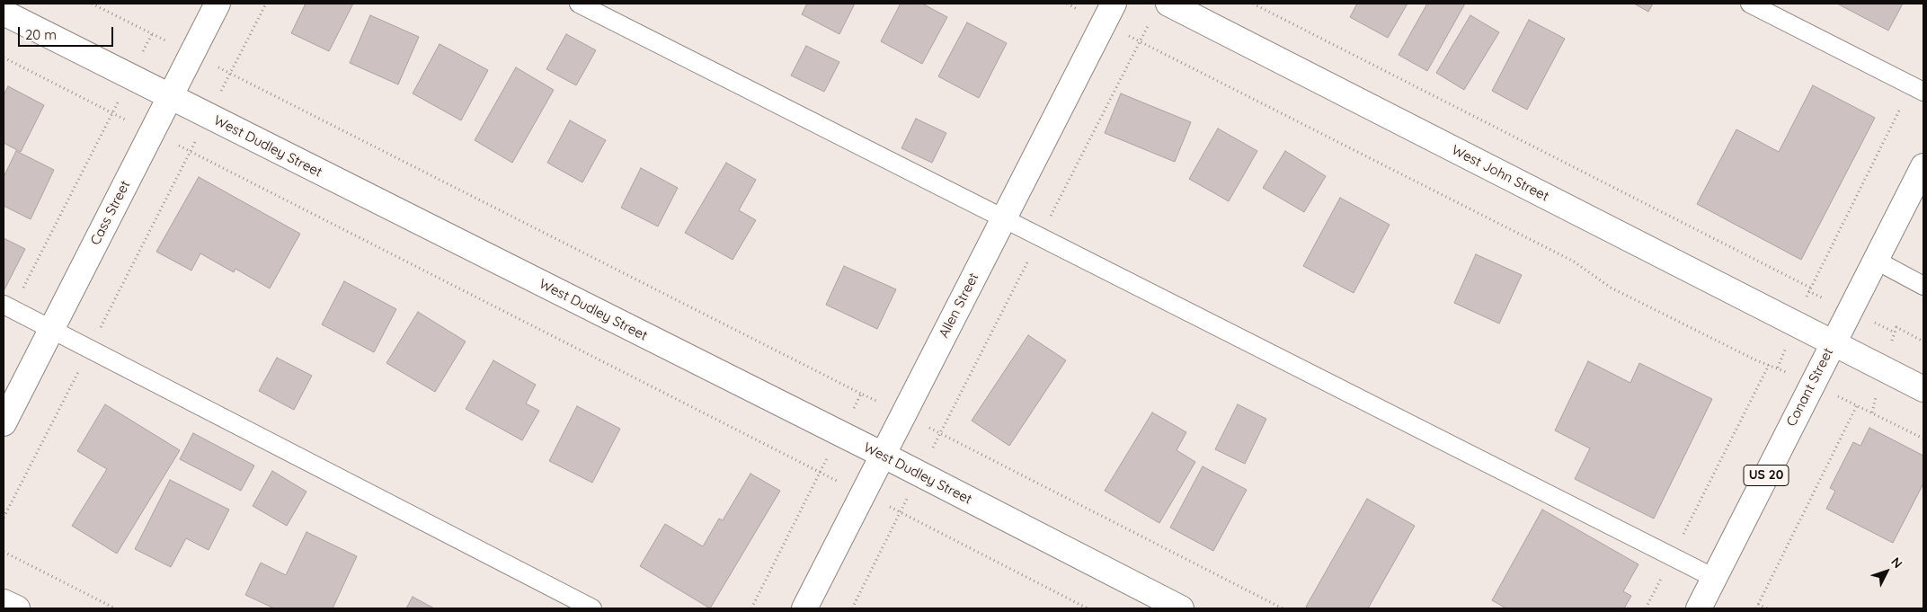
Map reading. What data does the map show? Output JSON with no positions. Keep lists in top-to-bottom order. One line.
{"streets":{"street":["West Dudley Street","West John Street","Cass Street","Allen Street","Conant Street","US 20"]},"crossings":[["West Dudley Street","Cass Street"],["West Dudley Street","Allen Street"],["West John Street","Conant Street"]],"scale_bar":"20 m","north":"top right"}
